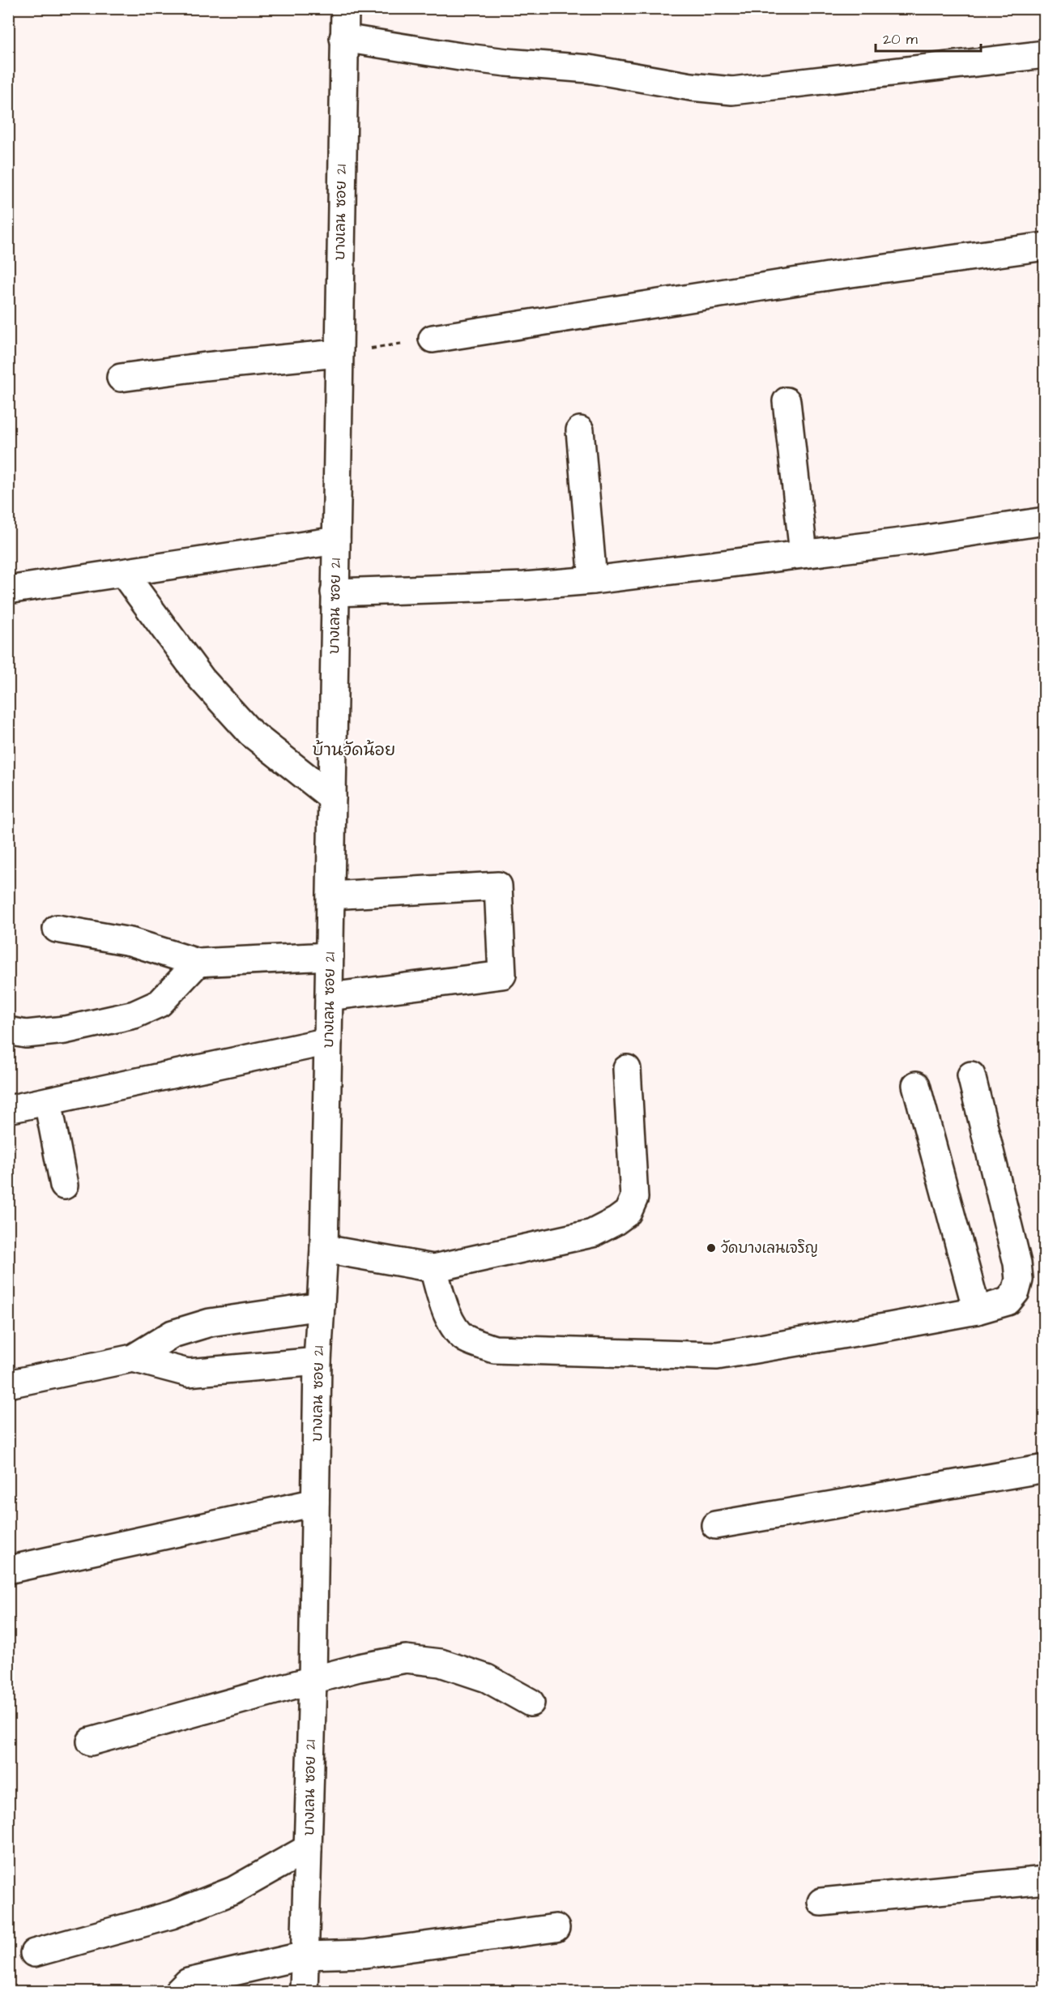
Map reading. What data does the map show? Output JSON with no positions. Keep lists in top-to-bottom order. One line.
{"streets":{"street":["บางเลน ซอย 21"]},"districts":["บ้านวัดน้อย"],"places":["วัดบางเลนเจริญ"],"scale_bar":"20 m"}
